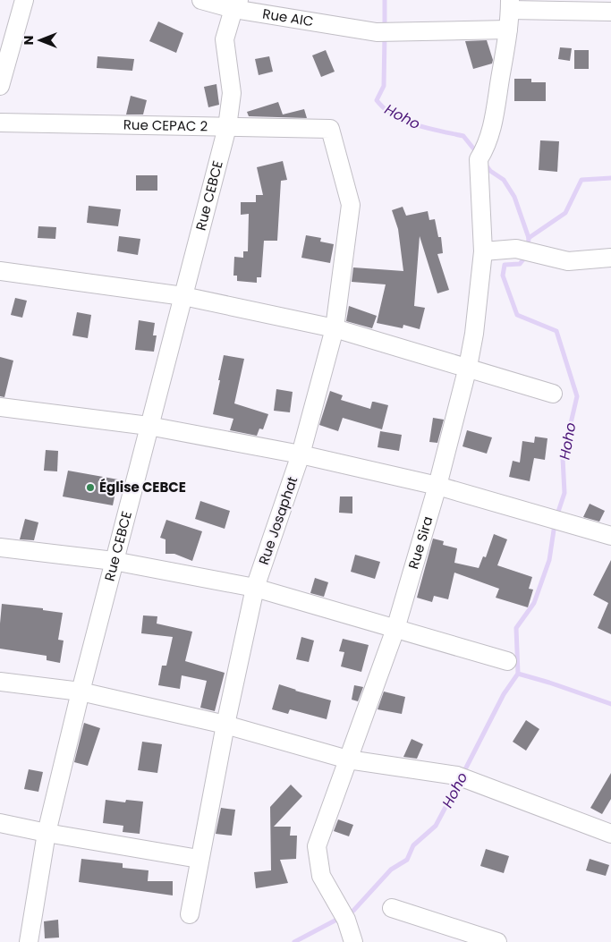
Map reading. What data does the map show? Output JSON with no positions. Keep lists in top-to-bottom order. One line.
{"streets":{"street":["Rue AIC","Rue CEPAC 2","Rue CEBCE","Rue Josaphat","Rue Sira"]},"crossings":[["Rue AIC","Rue CEBCE"],["Rue AIC","Rue Sira"],["Rue CEPAC 2","Rue CEBCE"],["Rue CEPAC 2","Rue Josaphat"]],"water":["Hoho"],"places":["Église CEBCE"],"north":"left"}
